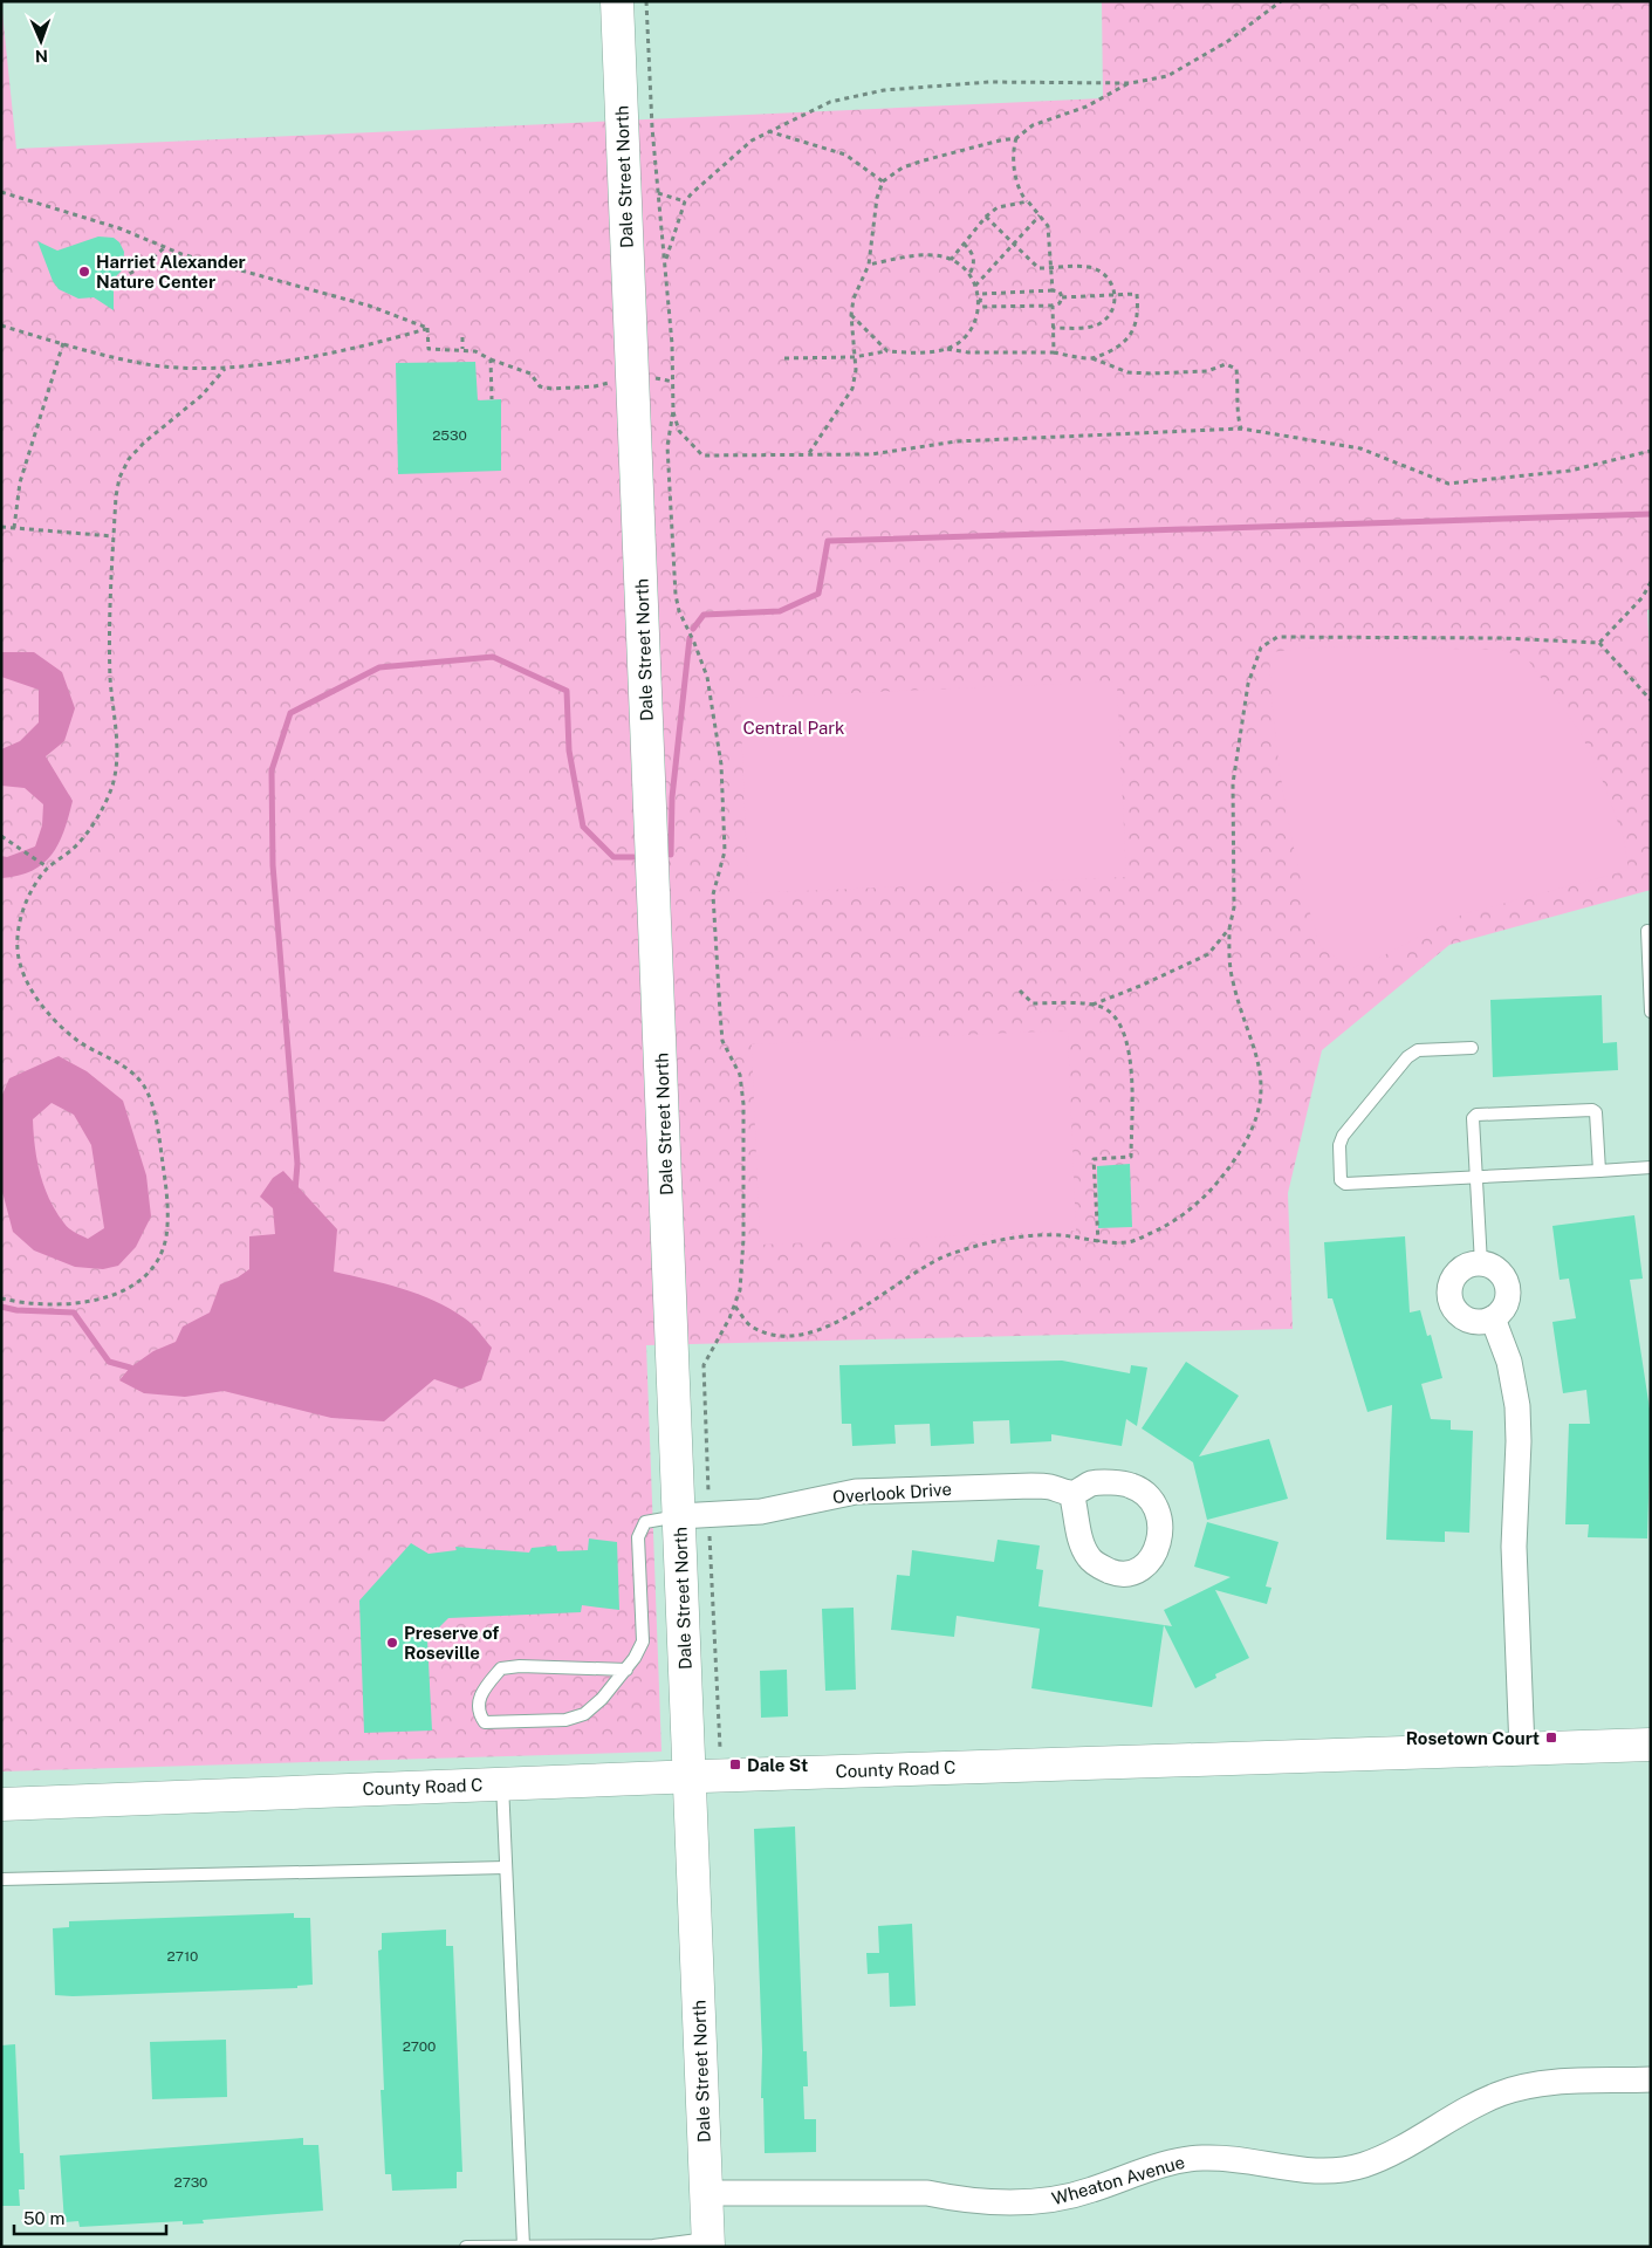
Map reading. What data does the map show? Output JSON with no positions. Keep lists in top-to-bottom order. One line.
{"streets":{"main road":["Dale Street North","County Road C"],"street":["Overlook Drive","Wheaton Avenue"]},"crossings":[["Dale Street North","Overlook Drive"],["Dale Street North","County Road C"],["Dale Street North","Wheaton Avenue"]],"parks":["Central Park"],"places":{"other":["Harriet Alexander Nature Center","Preserve of Roseville"],"transit":["Rosetown Court","Dale St"]},"house_numbers":["2530","2710","2700","2730"],"scale_bar":"50 m","north":"bottom"}
